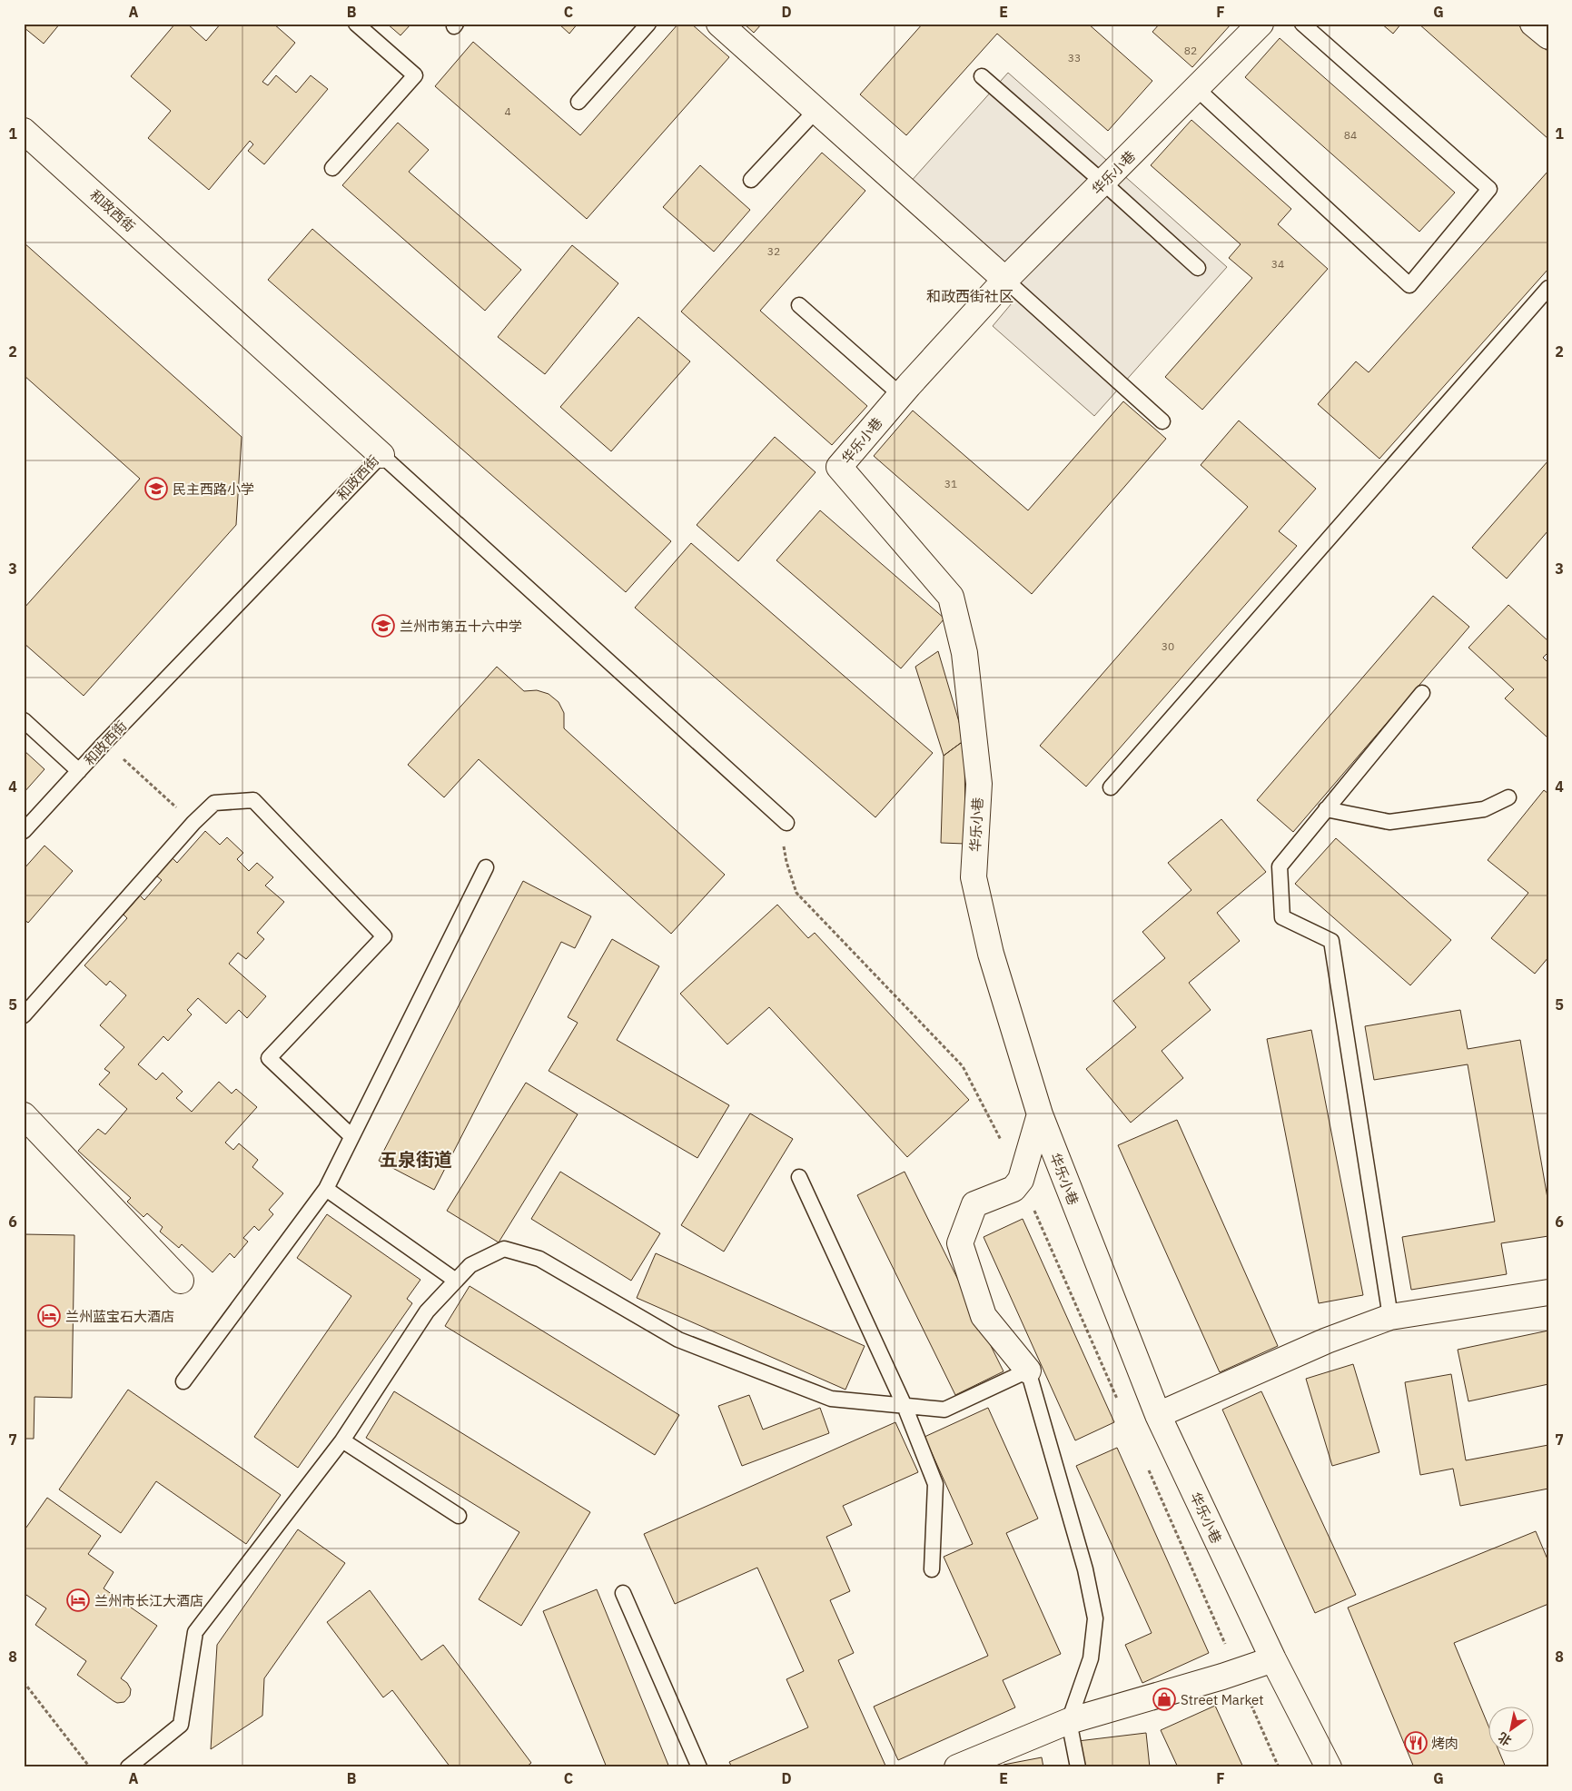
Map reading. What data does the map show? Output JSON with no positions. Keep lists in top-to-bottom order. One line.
{"streets":{"street":["华乐小巷","和政西街"]},"districts":["和政西街社区","五泉街道"],"places":{"school or university":["民主西路小学","兰州市第五十六中学"],"hotel":["兰州蓝宝石大酒店","兰州市长江大酒店"],"shop":["Street Market"],"restaurant":["烤肉"]},"house_numbers":["82","33","4","84","32","34","31","30"],"north":"bottom left","grid":{"columns":["A","B","C","D","E","F","G"],"rows":["1","2","3","4","5","6","7","8"]}}
